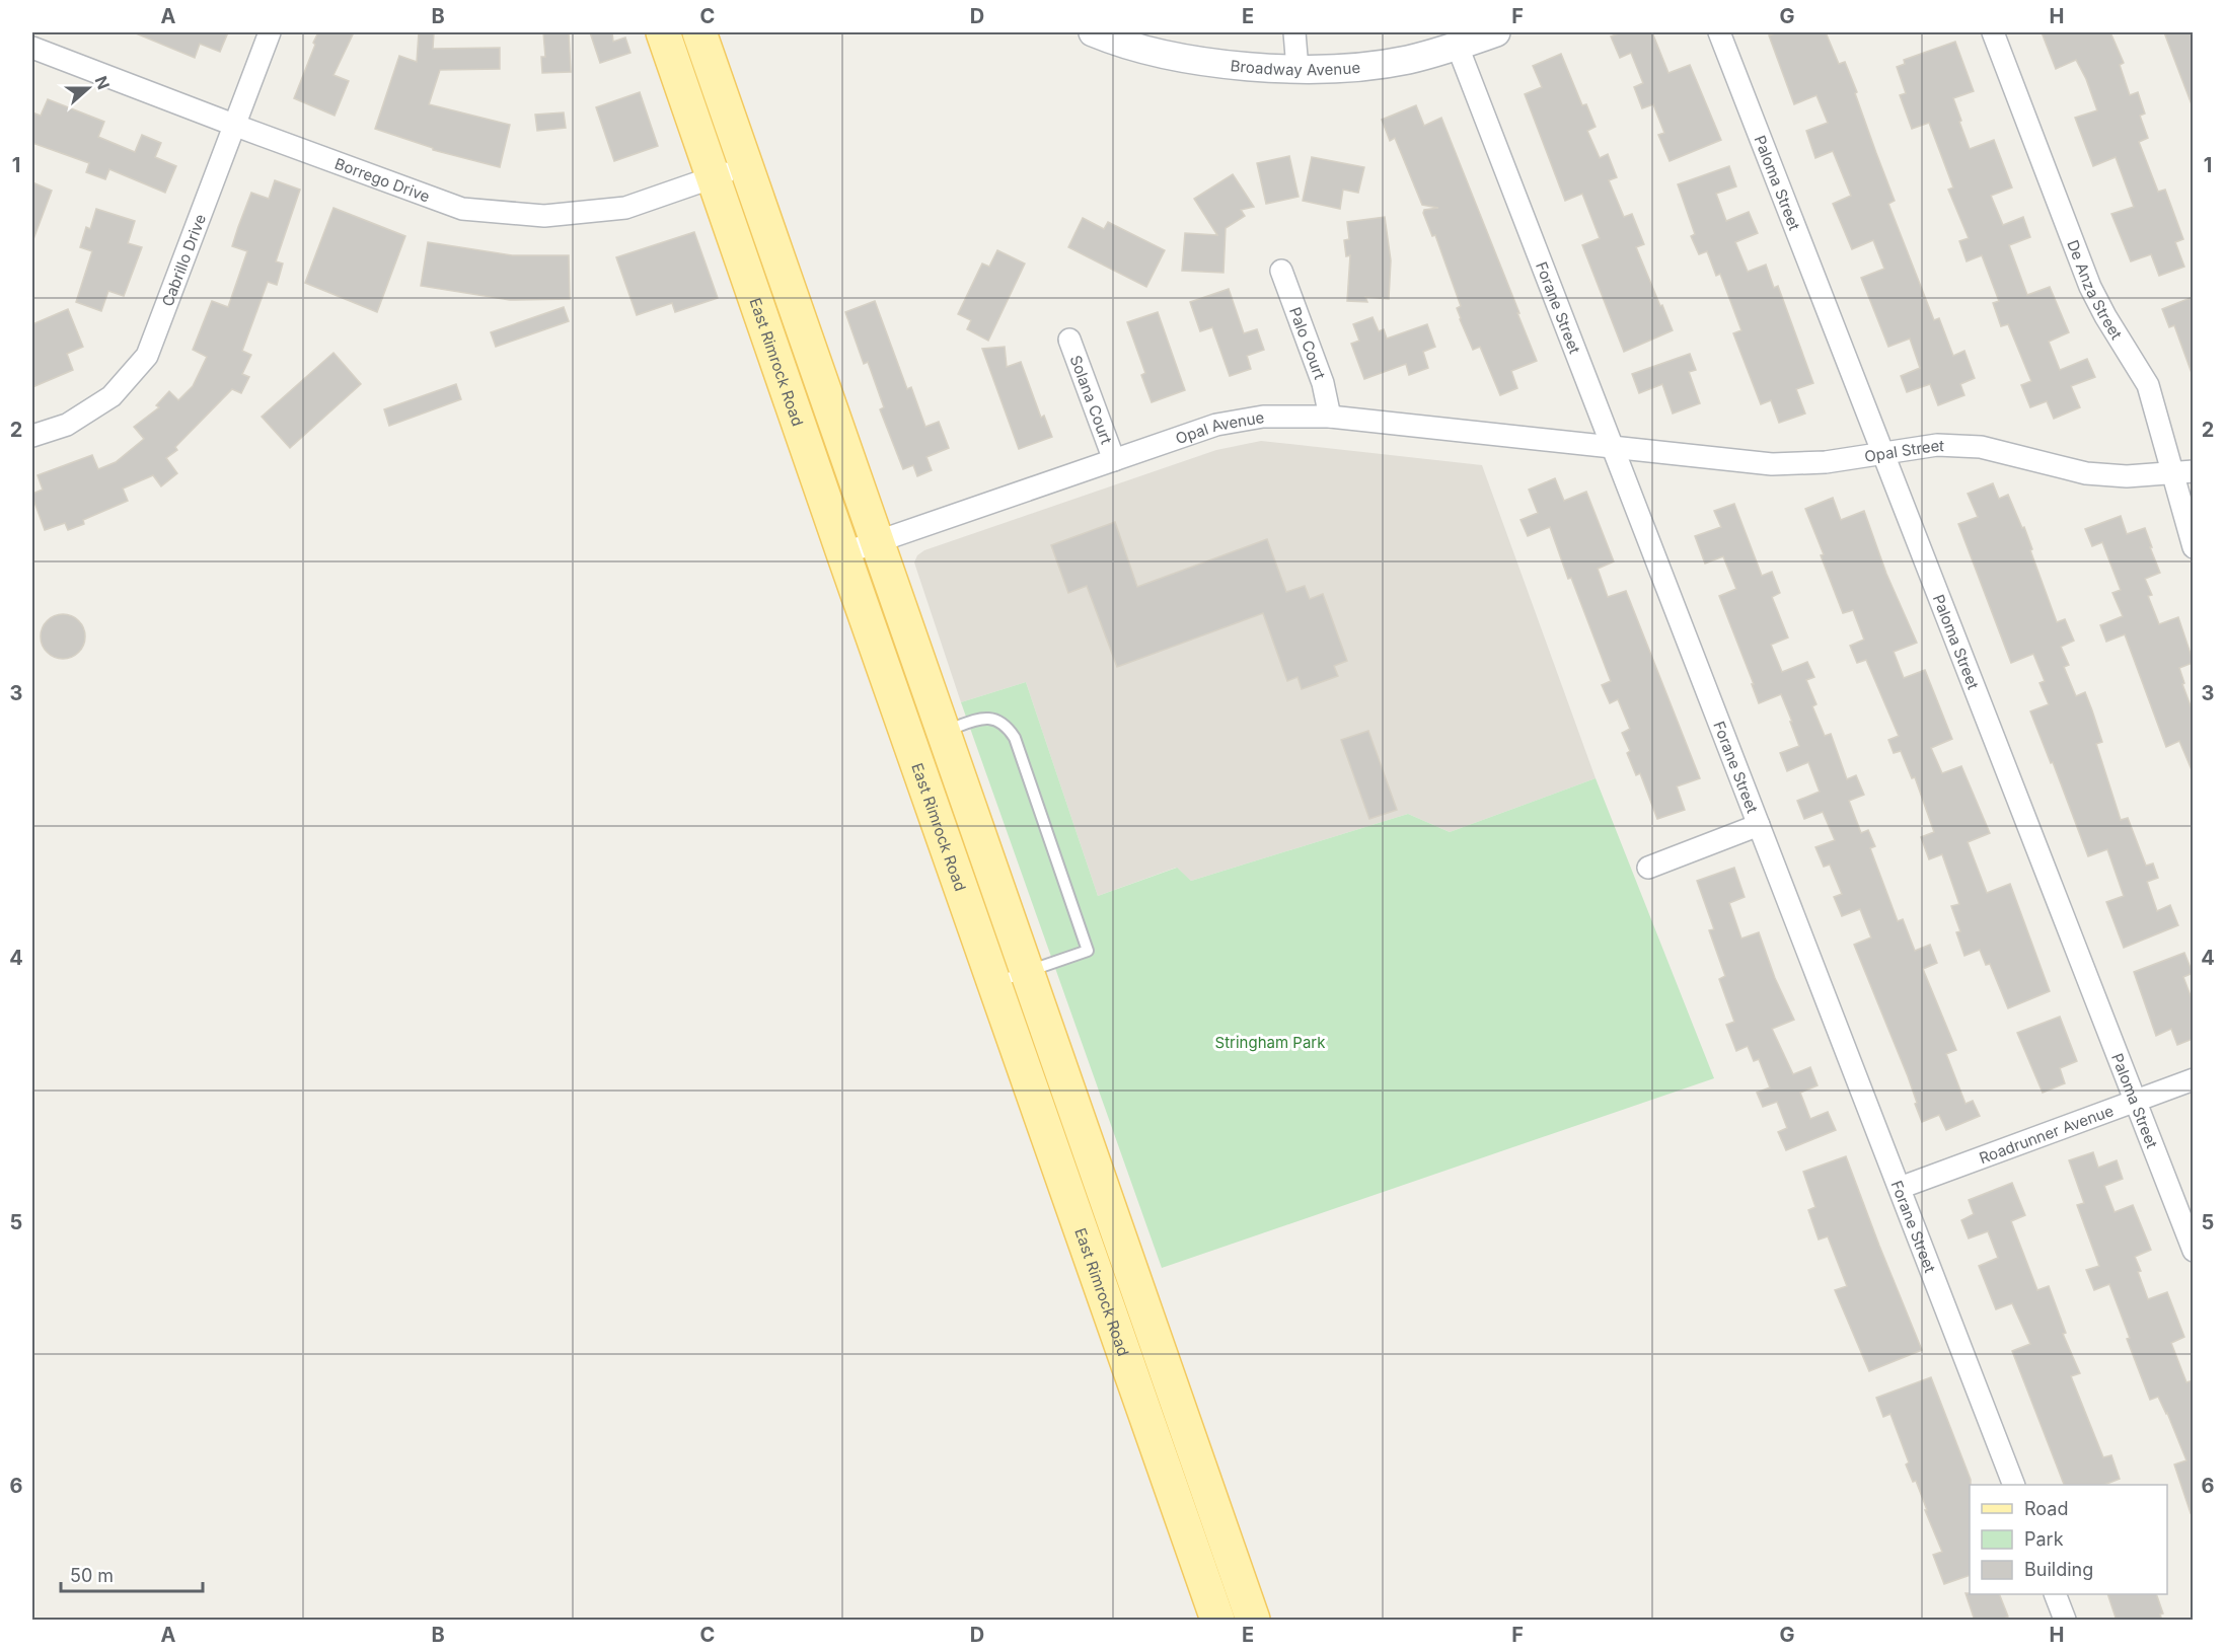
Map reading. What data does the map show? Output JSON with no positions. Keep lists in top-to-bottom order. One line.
{"streets":{"main road":["East Rimrock Road"],"street":["Broadway Avenue","Borrego Drive","Paloma Street","Cabrillo Drive","De Anza Street","Forane Street","Palo Court","Solana Court","Opal Avenue","Opal Street","Roadrunner Avenue"]},"crossings":[["Broadway Avenue","Forane Street"],["Borrego Drive","Cabrillo Drive"],["Borrego Drive","East Rimrock Road"],["Paloma Street","Opal Street"],["Paloma Street","Roadrunner Avenue"],["De Anza Street","Opal Street"],["Forane Street","Opal Avenue"],["Forane Street","Opal Street"],["Forane Street","Roadrunner Avenue"],["Palo Court","Opal Avenue"],["East Rimrock Road","Opal Avenue"],["Solana Court","Opal Avenue"],["Opal Avenue","Opal Street"]],"parks":["Stringham Park"],"legend":["Road","Park","Building"],"scale_bar":"50 m","north":"right","grid":{"columns":["A","B","C","D","E","F","G","H"],"rows":["1","2","3","4","5","6"]}}
